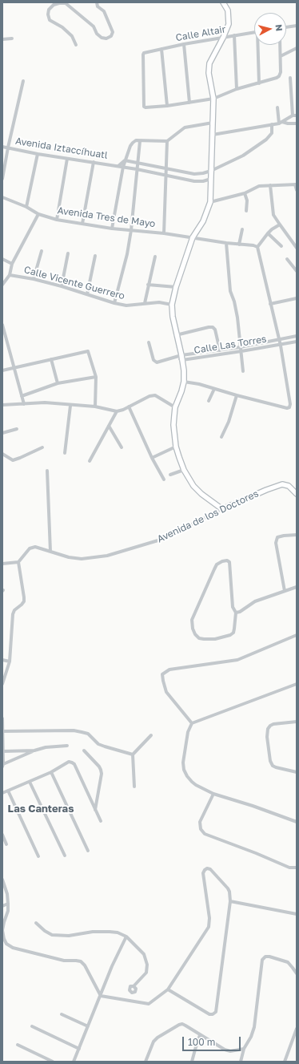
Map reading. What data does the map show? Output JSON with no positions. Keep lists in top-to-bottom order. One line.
{"streets":{"main road":["Avenida de los Doctores"],"street":["Calle Altair","Avenida Iztaccíhuatl","Avenida Tres de Mayo","Calle Vicente Guerrero","Calle Las Torres"]},"districts":["Las Canteras"],"scale_bar":"100 m","north":"right"}
